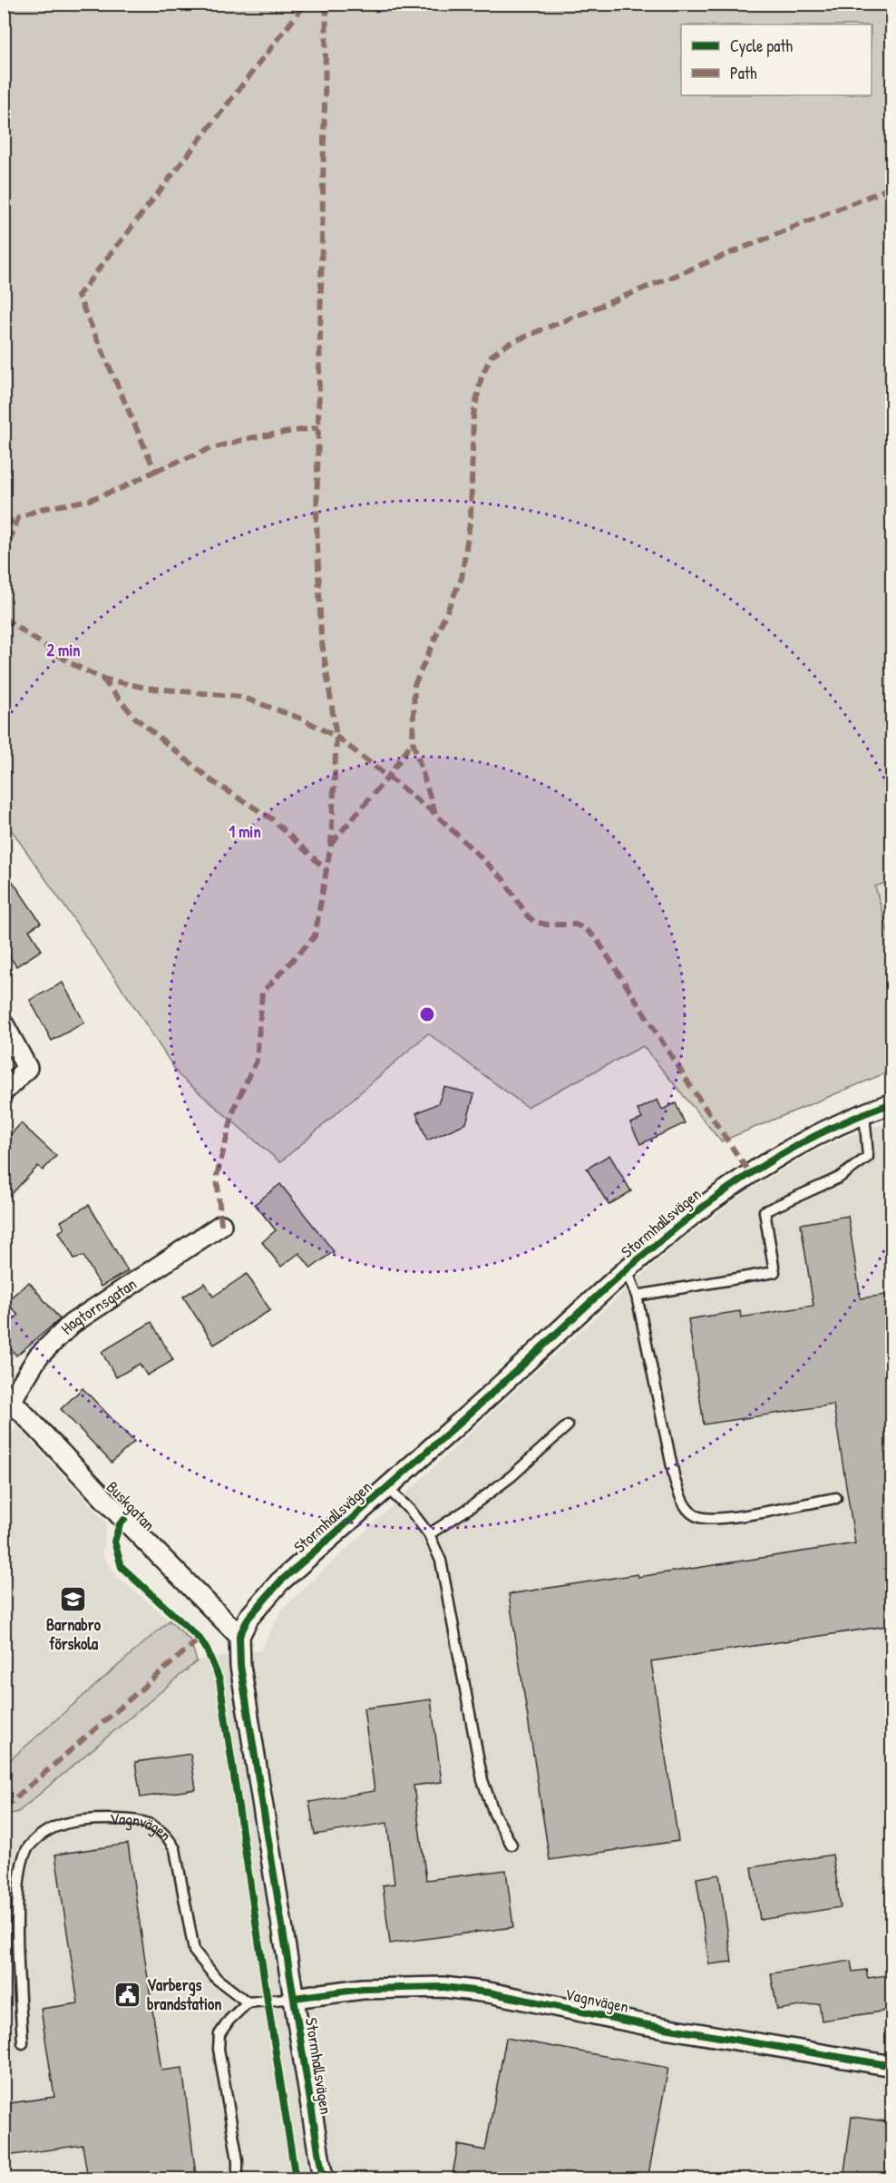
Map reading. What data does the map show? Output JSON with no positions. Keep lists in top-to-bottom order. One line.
{"streets":{"street":["Stormhallsvägen","Hagtornsgatan","Buskgatan","Vagnvägen"]},"crossings":[["Stormhallsvägen","Buskgatan"],["Stormhallsvägen","Vagnvägen"],["Hagtornsgatan","Buskgatan"]],"places":{"school or university":["Barnabro förskola"],"public building":["Varbergs brandstation"]},"legend":["Cycle path","Path"],"rings":["2 min","1 min"]}
